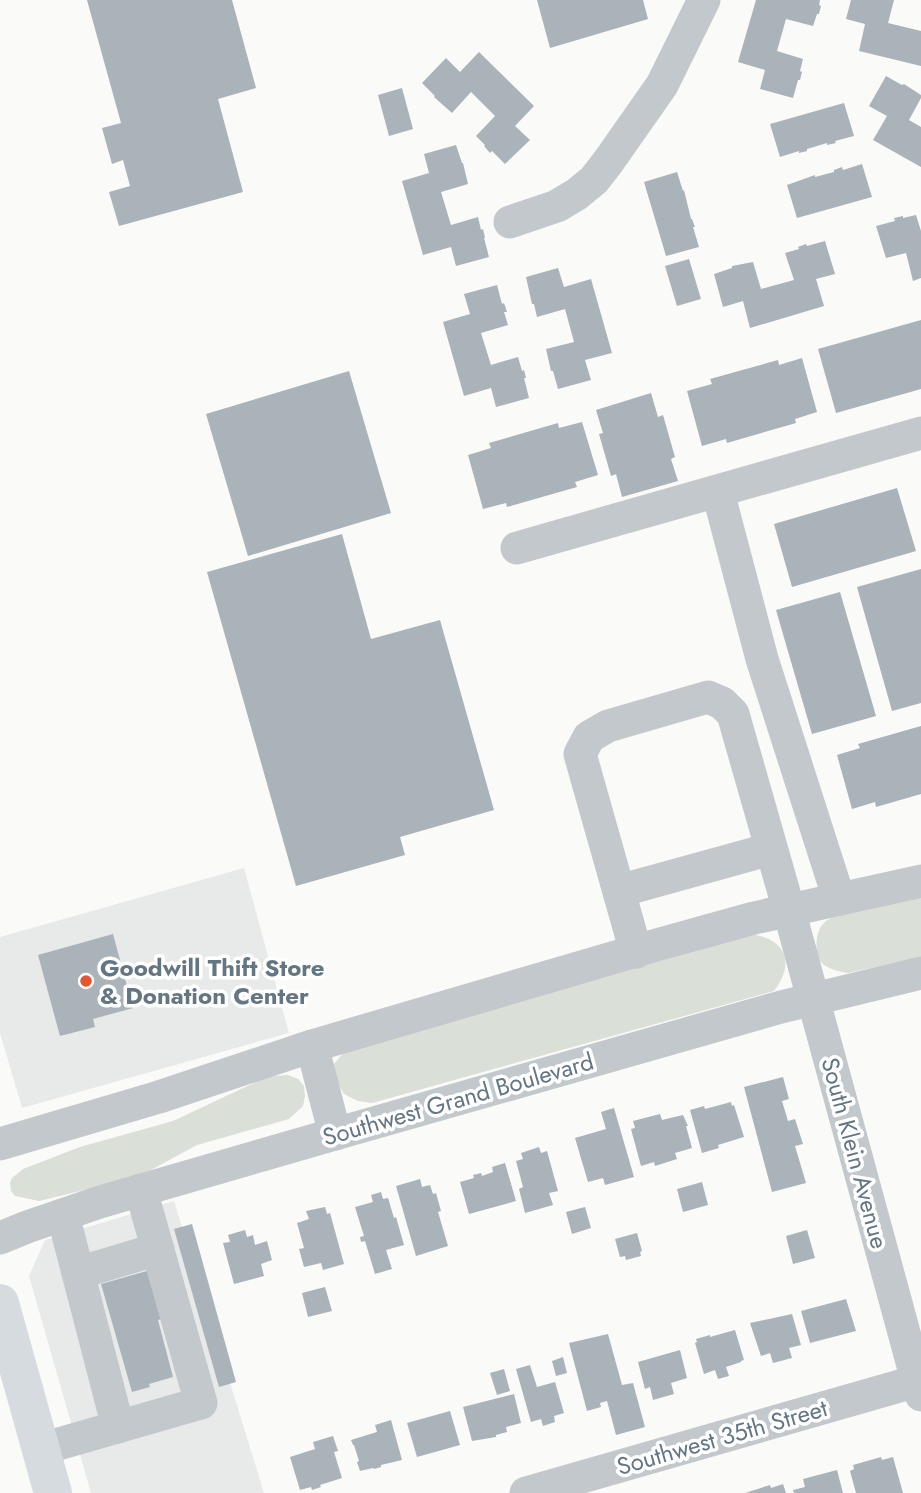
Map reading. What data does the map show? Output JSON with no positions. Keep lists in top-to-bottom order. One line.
{"streets":{"street":["Southwest Grand Boulevard","South Klein Avenue","Southwest 35th Street"]},"crossings":[["Southwest Grand Boulevard","South Klein Avenue"],["South Klein Avenue","Southwest 35th Street"]],"places":["Goodwill Thift Store & Donation Center"]}
